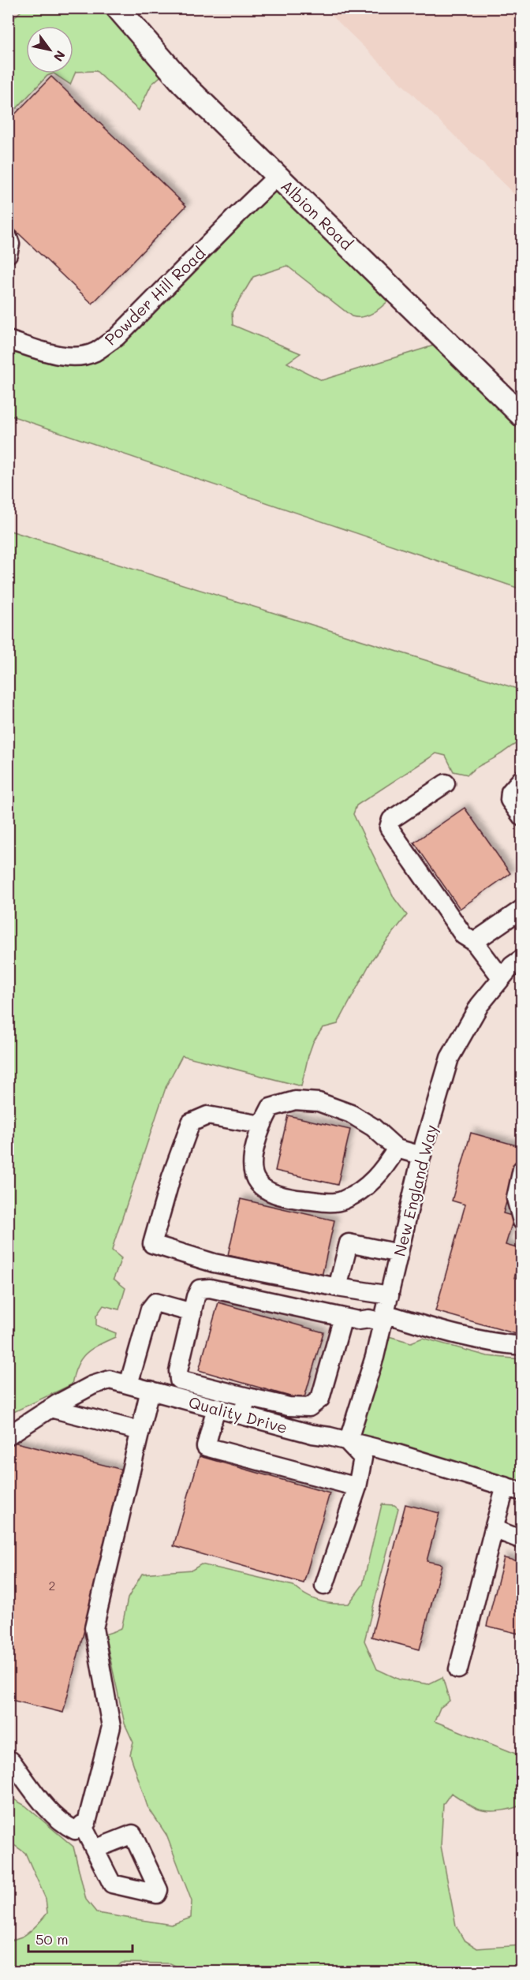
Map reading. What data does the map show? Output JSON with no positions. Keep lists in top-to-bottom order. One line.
{"streets":{"main road":["Albion Road"],"street":["Powder Hill Road","New England Way","Quality Drive"]},"crossings":[["Albion Road","Powder Hill Road"],["New England Way","Quality Drive"]],"house_numbers":["2"],"scale_bar":"50 m","north":"bottom right"}
